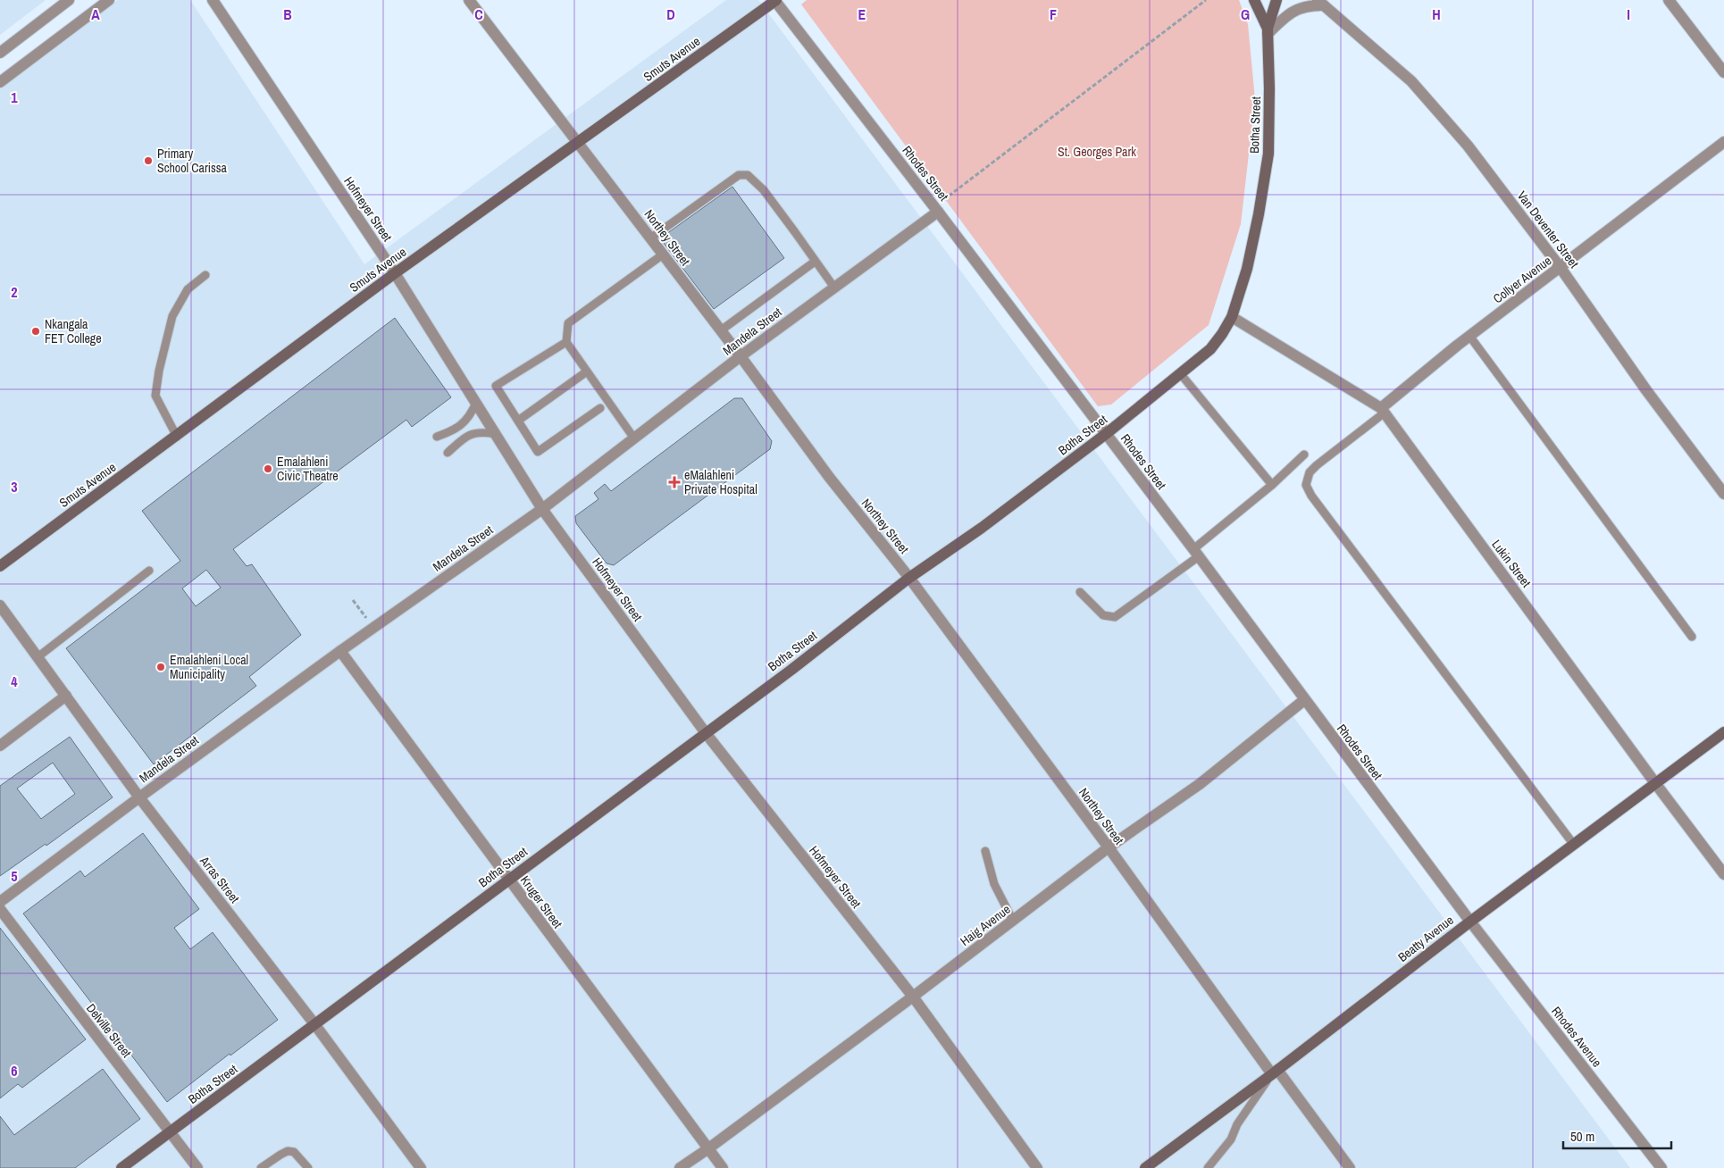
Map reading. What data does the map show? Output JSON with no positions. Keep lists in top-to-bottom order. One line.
{"streets":{"main road":["Smuts Avenue","Botha Street","Beatty Avenue"],"street":["Rhodes Street","Hofmeyer Street","Van Deventer Street","Northey Street","Collyer Avenue","Mandela Street","Lukin Street","Arras Street","Kruger Street","Haig Avenue","Delville Street","Rhodes Avenue"]},"crossings":[["Smuts Avenue","Rhodes Street"],["Smuts Avenue","Hofmeyer Street"],["Smuts Avenue","Northey Street"],["Botha Street","Rhodes Street"],["Botha Street","Hofmeyer Street"],["Botha Street","Van Deventer Street"],["Botha Street","Northey Street"],["Botha Street","Lukin Street"],["Botha Street","Arras Street"],["Botha Street","Kruger Street"],["Botha Street","Delville Street"],["Rhodes Street","Mandela Street"],["Rhodes Street","Haig Avenue"],["Rhodes Street","Beatty Avenue"],["Rhodes Street","Rhodes Avenue"],["Hofmeyer Street","Mandela Street"],["Hofmeyer Street","Haig Avenue"],["Van Deventer Street","Collyer Avenue"],["Northey Street","Mandela Street"],["Northey Street","Haig Avenue"],["Northey Street","Beatty Avenue"],["Collyer Avenue","Lukin Street"],["Mandela Street","Arras Street"],["Mandela Street","Kruger Street"],["Lukin Street","Beatty Avenue"],["Kruger Street","Haig Avenue"],["Beatty Avenue","Rhodes Avenue"]],"parks":["St. Georges Park"],"places":{"other":["Primary School Carissa","Nkangala FET College","Emalahleni Civic Theatre","Emalahleni Local Municipality"],"health":["eMalahleni Private Hospital"]},"scale_bar":"50 m","grid":{"columns":["A","B","C","D","E","F","G","H","I"],"rows":["1","2","3","4","5","6"]}}
